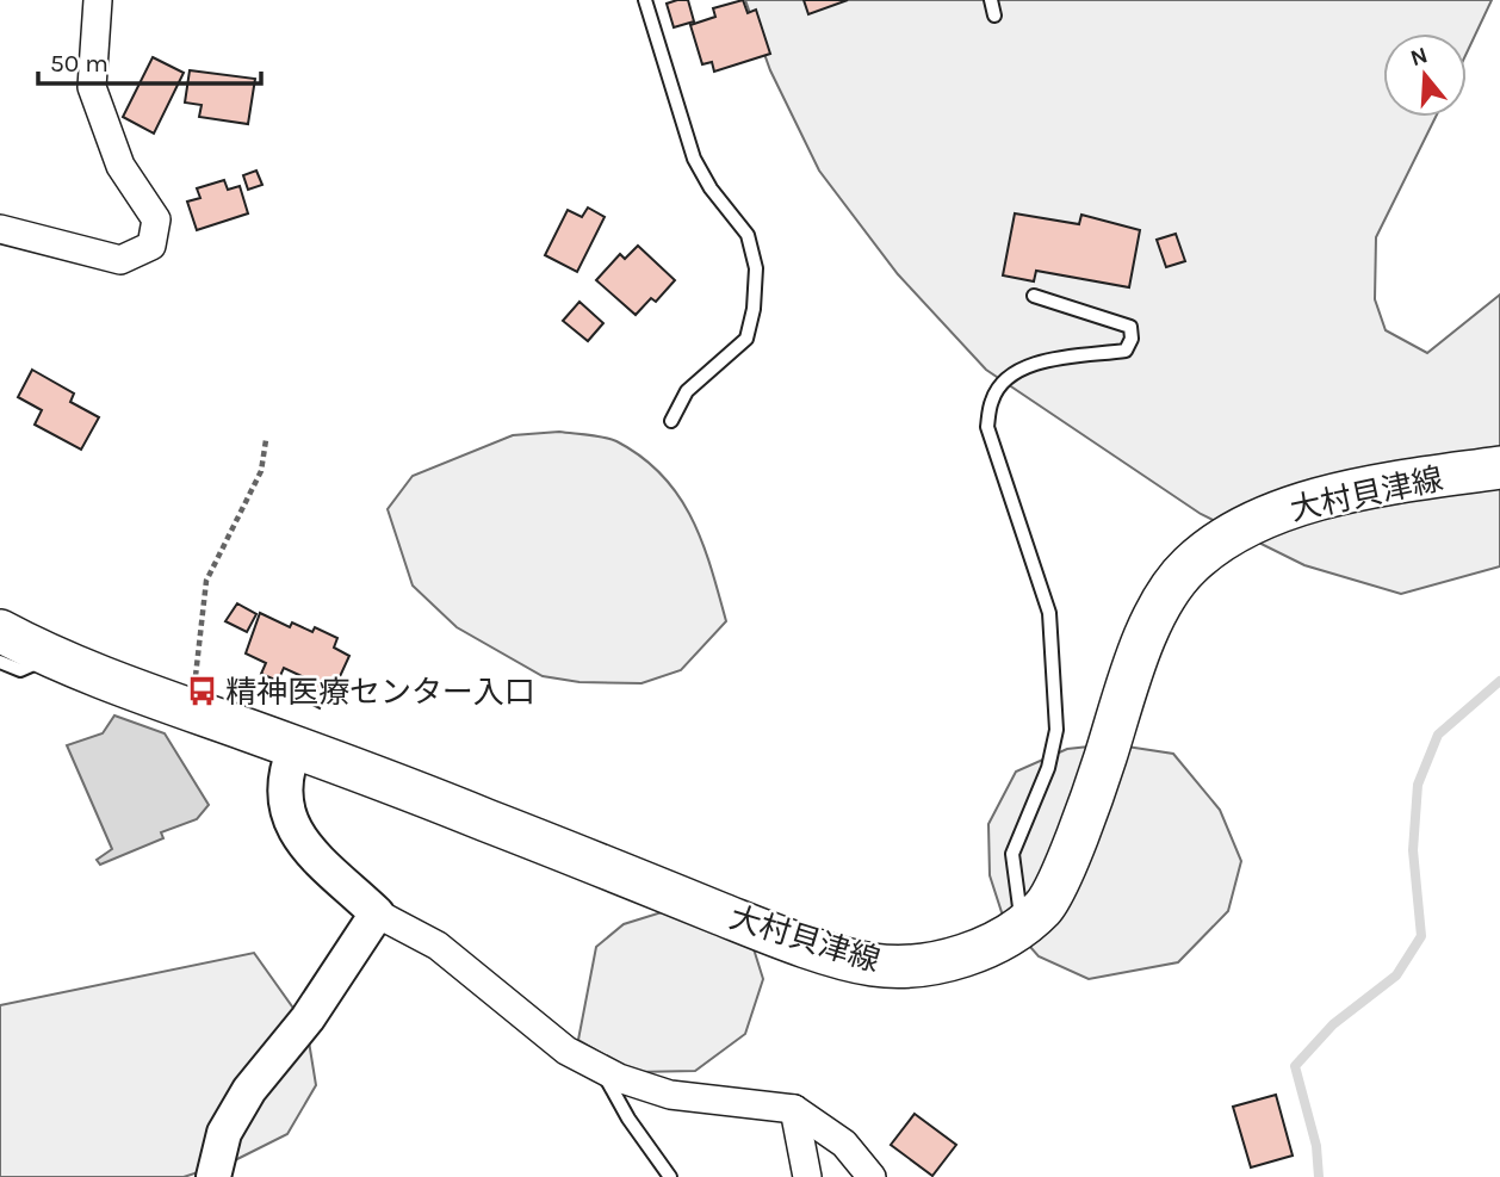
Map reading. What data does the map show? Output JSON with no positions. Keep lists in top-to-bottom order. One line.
{"streets":{"main road":["大村貝津線"]},"places":{"bus stop":["精神医療センター入口"]},"scale_bar":"50 m","north":"top"}
